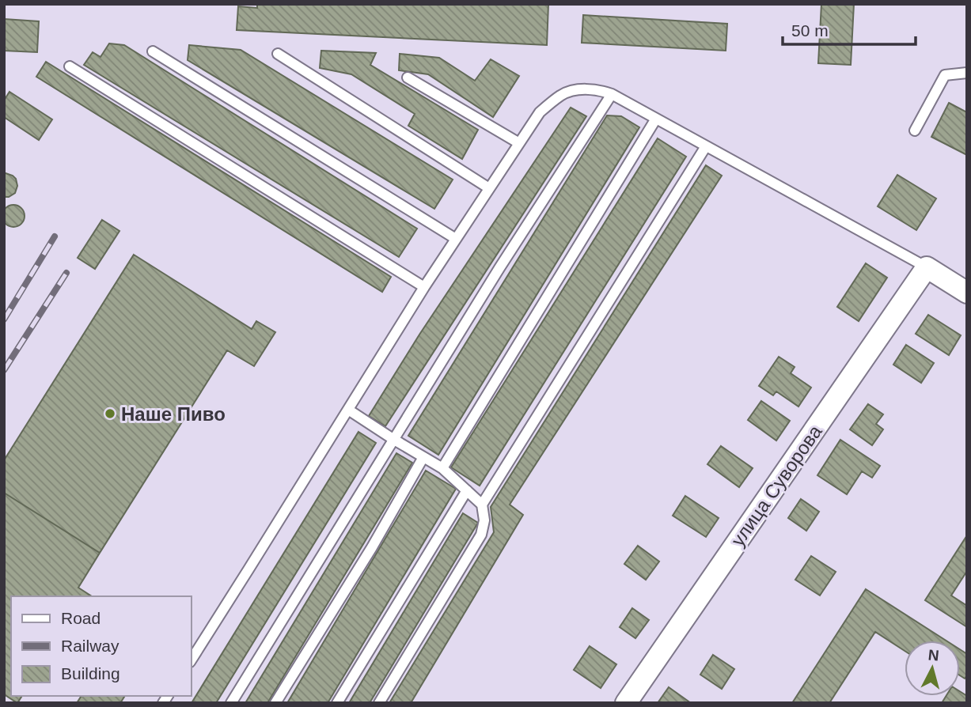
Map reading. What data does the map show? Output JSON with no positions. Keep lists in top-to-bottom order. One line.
{"streets":{"street":["улица Суворова"]},"places":["Наше Пиво"],"legend":["Road","Railway","Building"],"scale_bar":"50 m","north":"top"}
